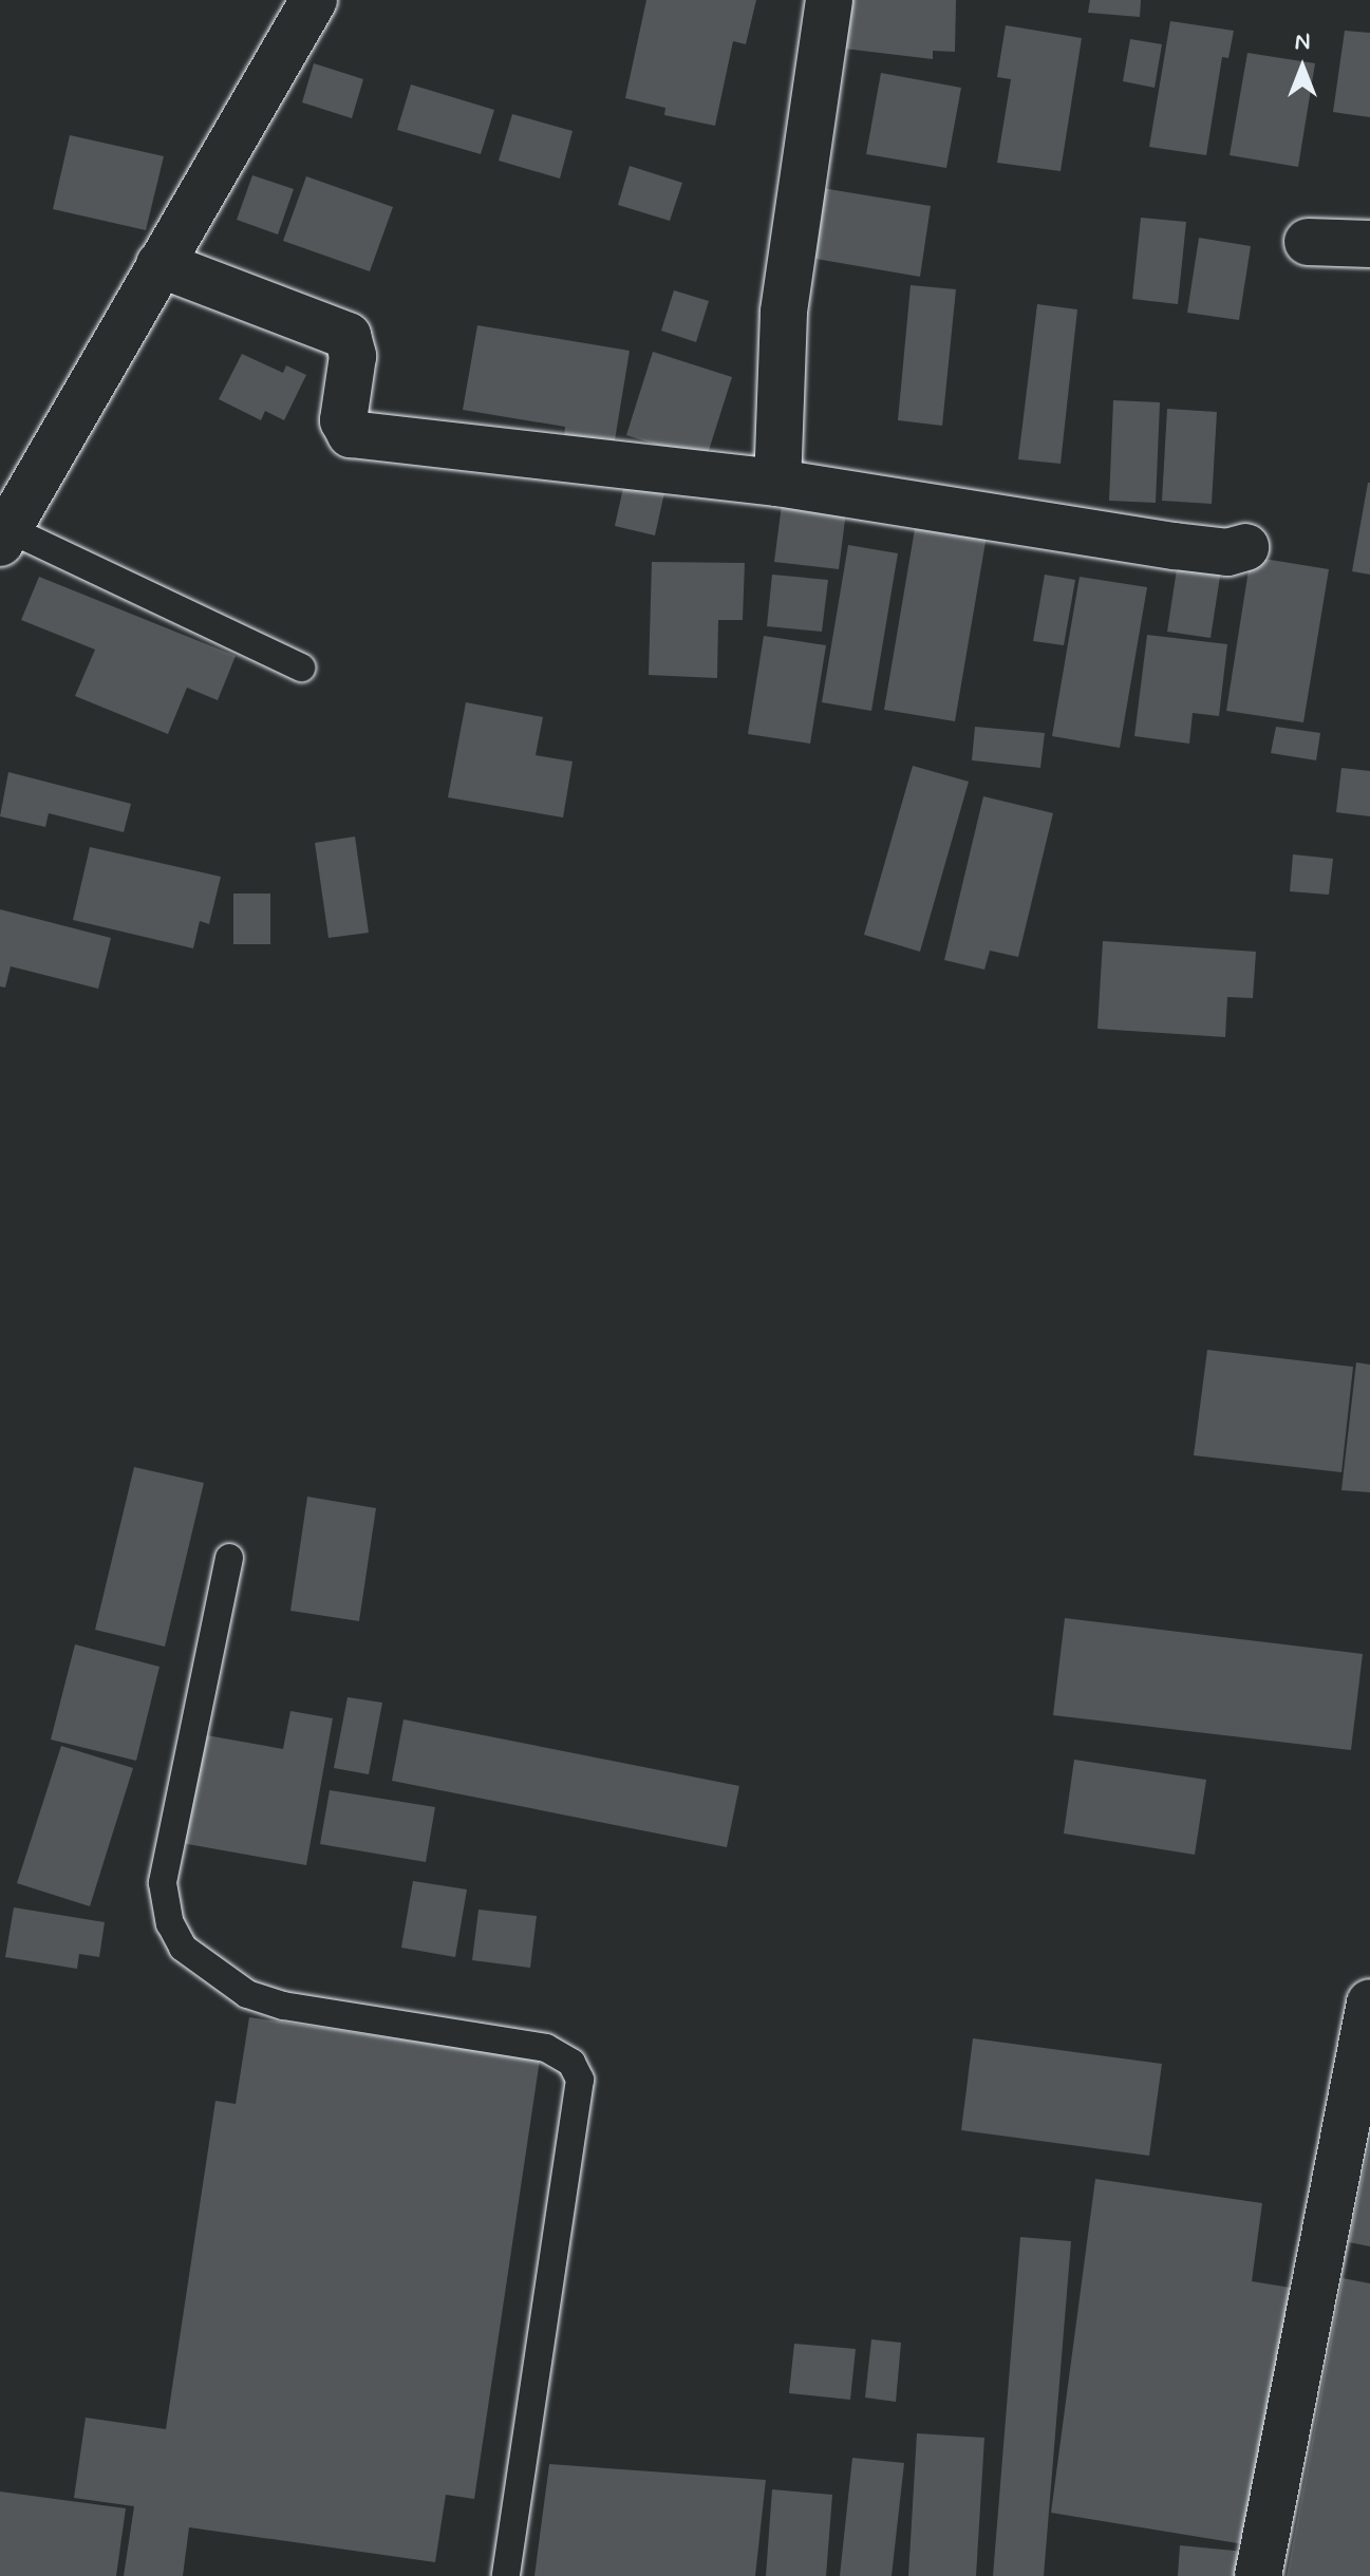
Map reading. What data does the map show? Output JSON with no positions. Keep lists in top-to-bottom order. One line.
{"north":"top"}
